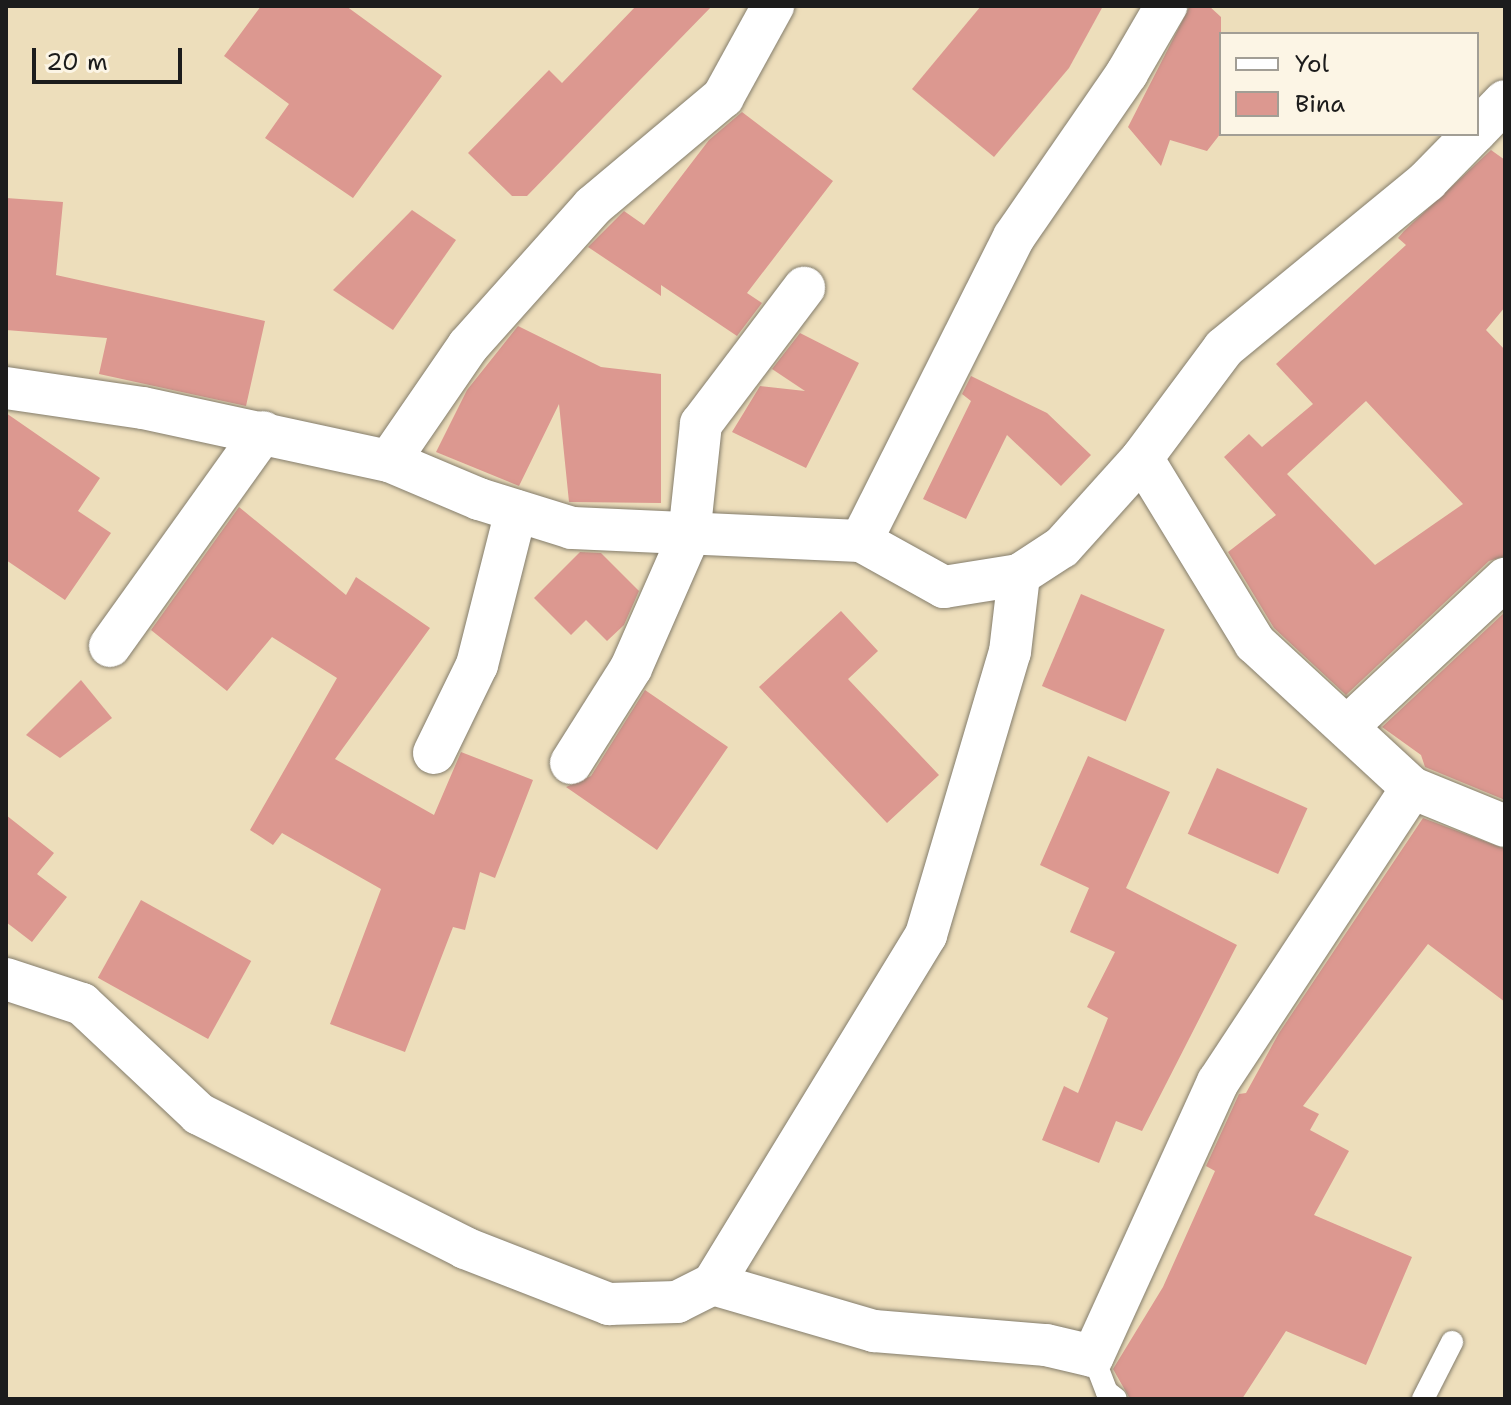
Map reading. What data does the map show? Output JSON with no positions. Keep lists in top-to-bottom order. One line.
{"legend":["Yol","Bina"],"scale_bar":"20 m"}
